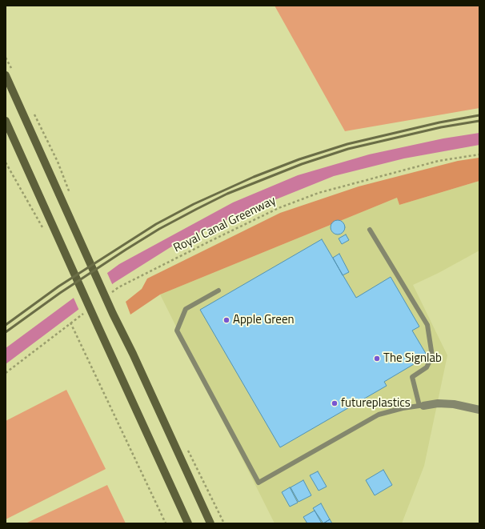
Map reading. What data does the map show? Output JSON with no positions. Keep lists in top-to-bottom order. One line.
{"streets":{"path":["Royal Canal Greenway"]},"places":["Apple Green","The Signlab","futureplastics"]}
